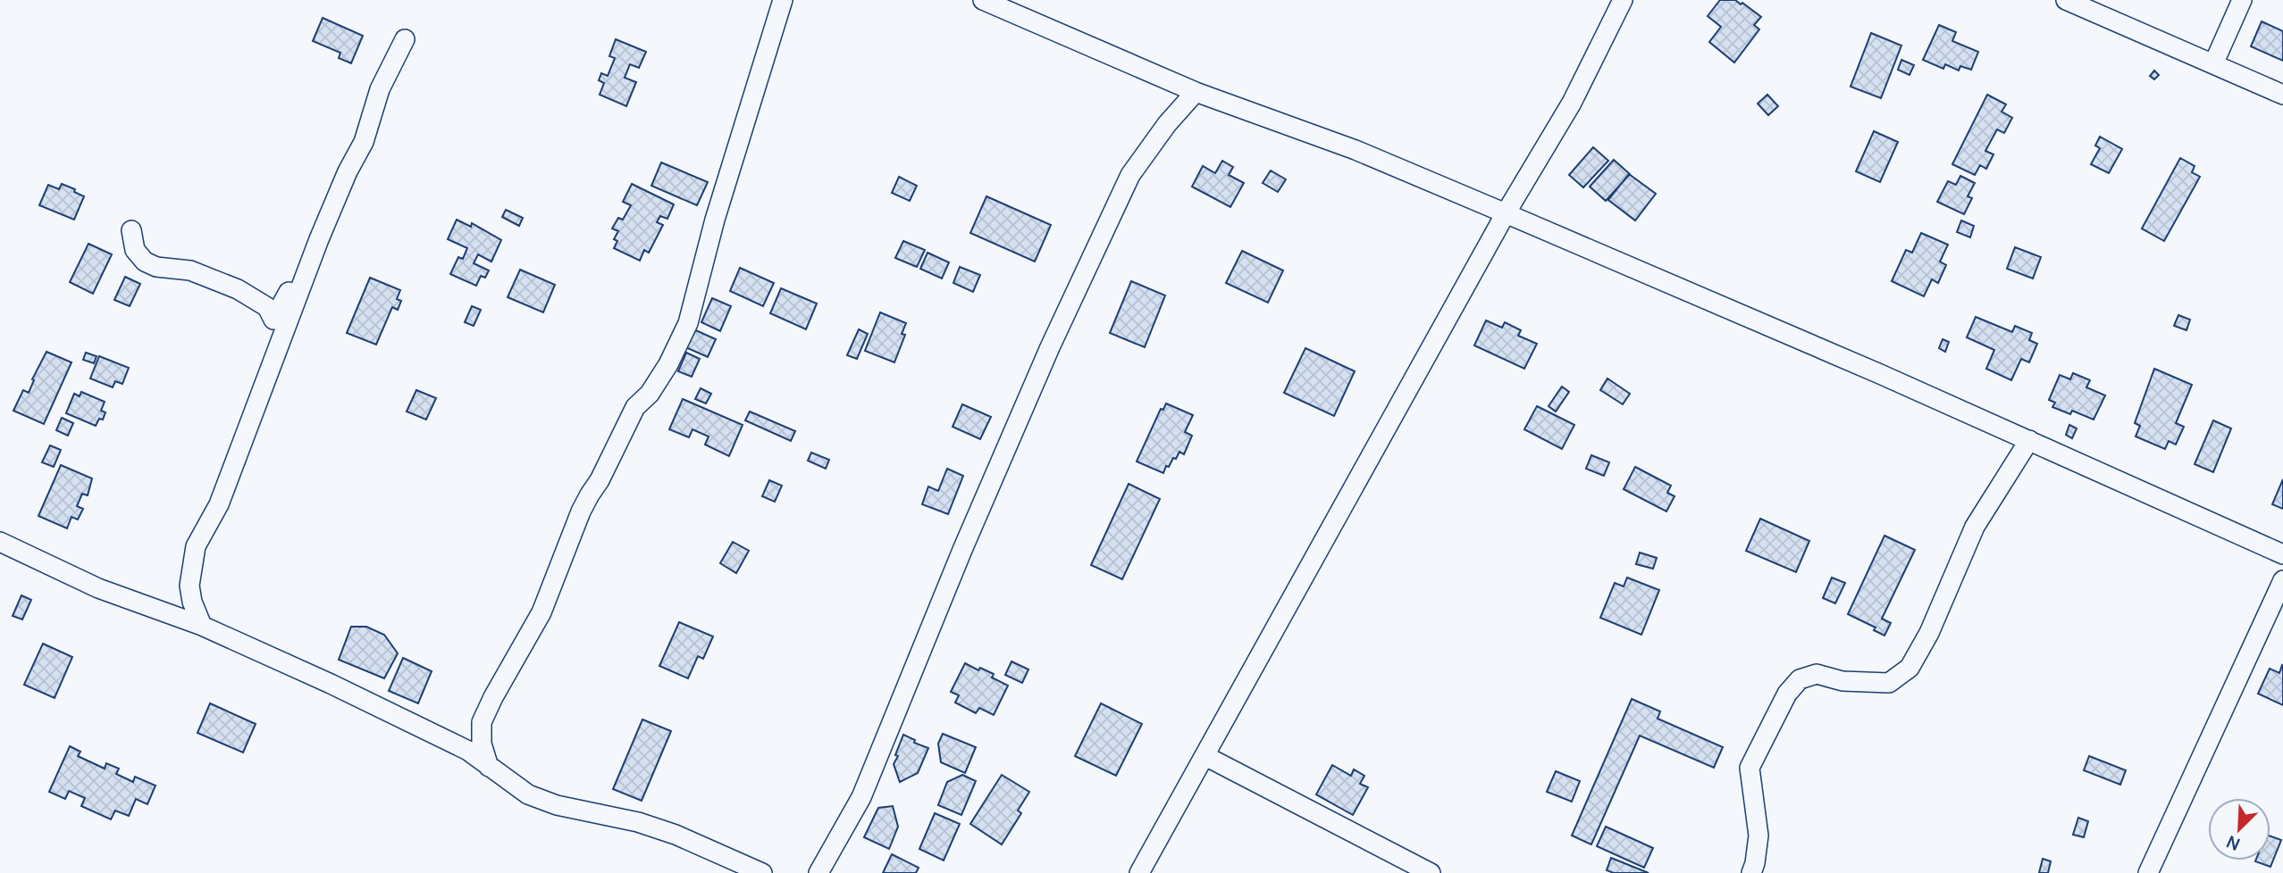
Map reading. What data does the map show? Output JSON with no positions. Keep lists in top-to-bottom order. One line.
{"north":"bottom left"}
